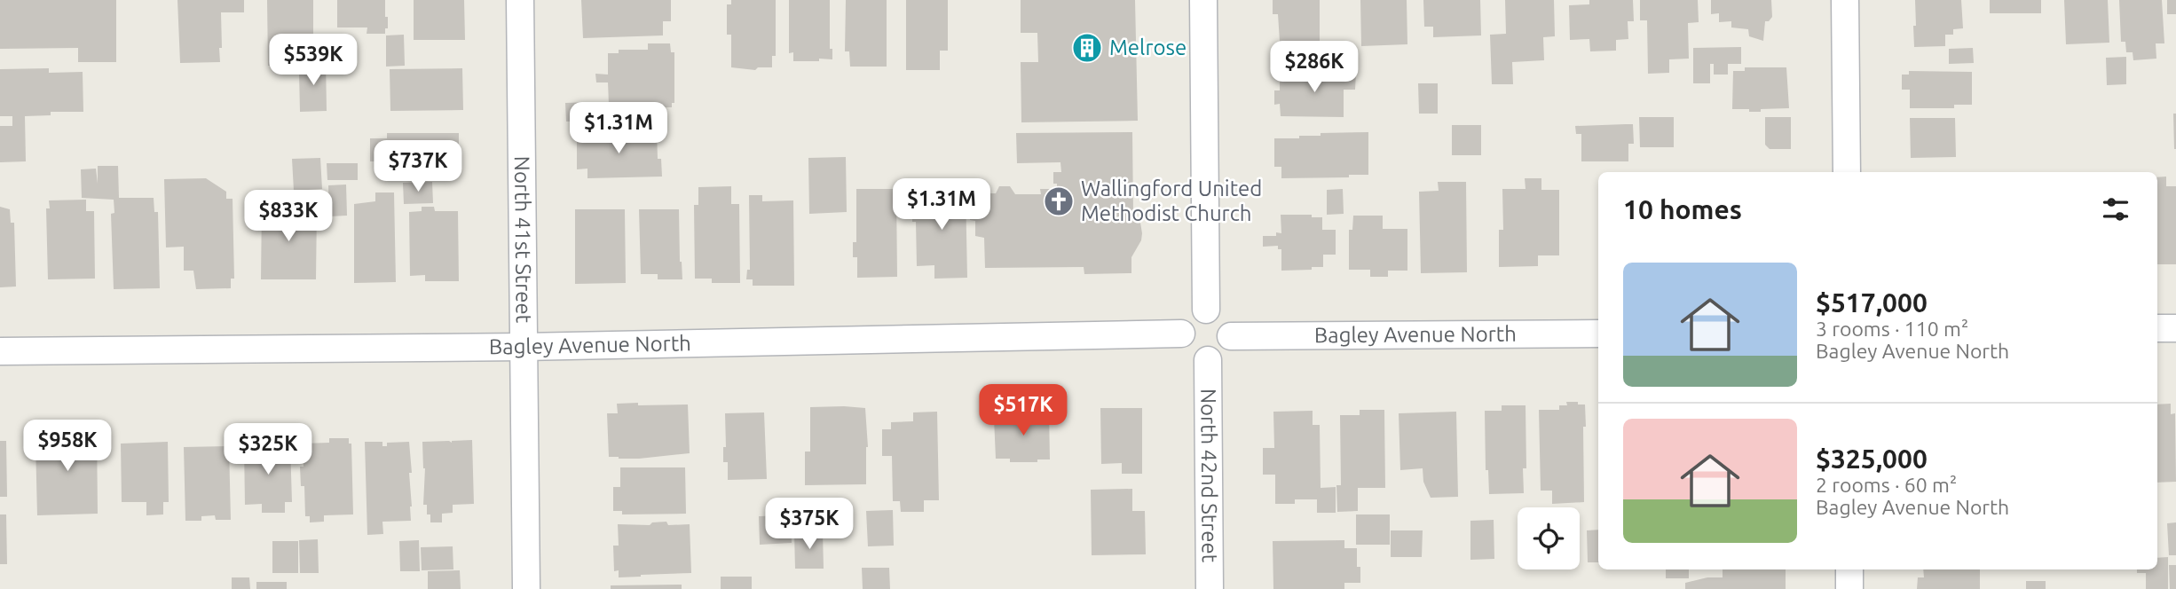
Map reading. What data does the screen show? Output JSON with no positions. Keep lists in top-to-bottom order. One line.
{"streets":{"street":["North 41st Street","Bagley Avenue North","North 42nd Street"]},"crossings":[["North 41st Street","Bagley Avenue North"],["Bagley Avenue North","North 42nd Street"]],"places":{"building":["Melrose"],"church":["Wallingford United Methodist Church"]},"page":{"price":["$539K","$286K","$1.31M","$737K","$1.31M","$833K","$517K","$958K","$325K","$375K"],"heading":"10 homes","list":[{"name":"$517,000","note":"3 rooms · 110 m² · Bagley Avenue North"},{"name":"$325,000","note":"2 rooms · 60 m² · Bagley Avenue North"}]}}
